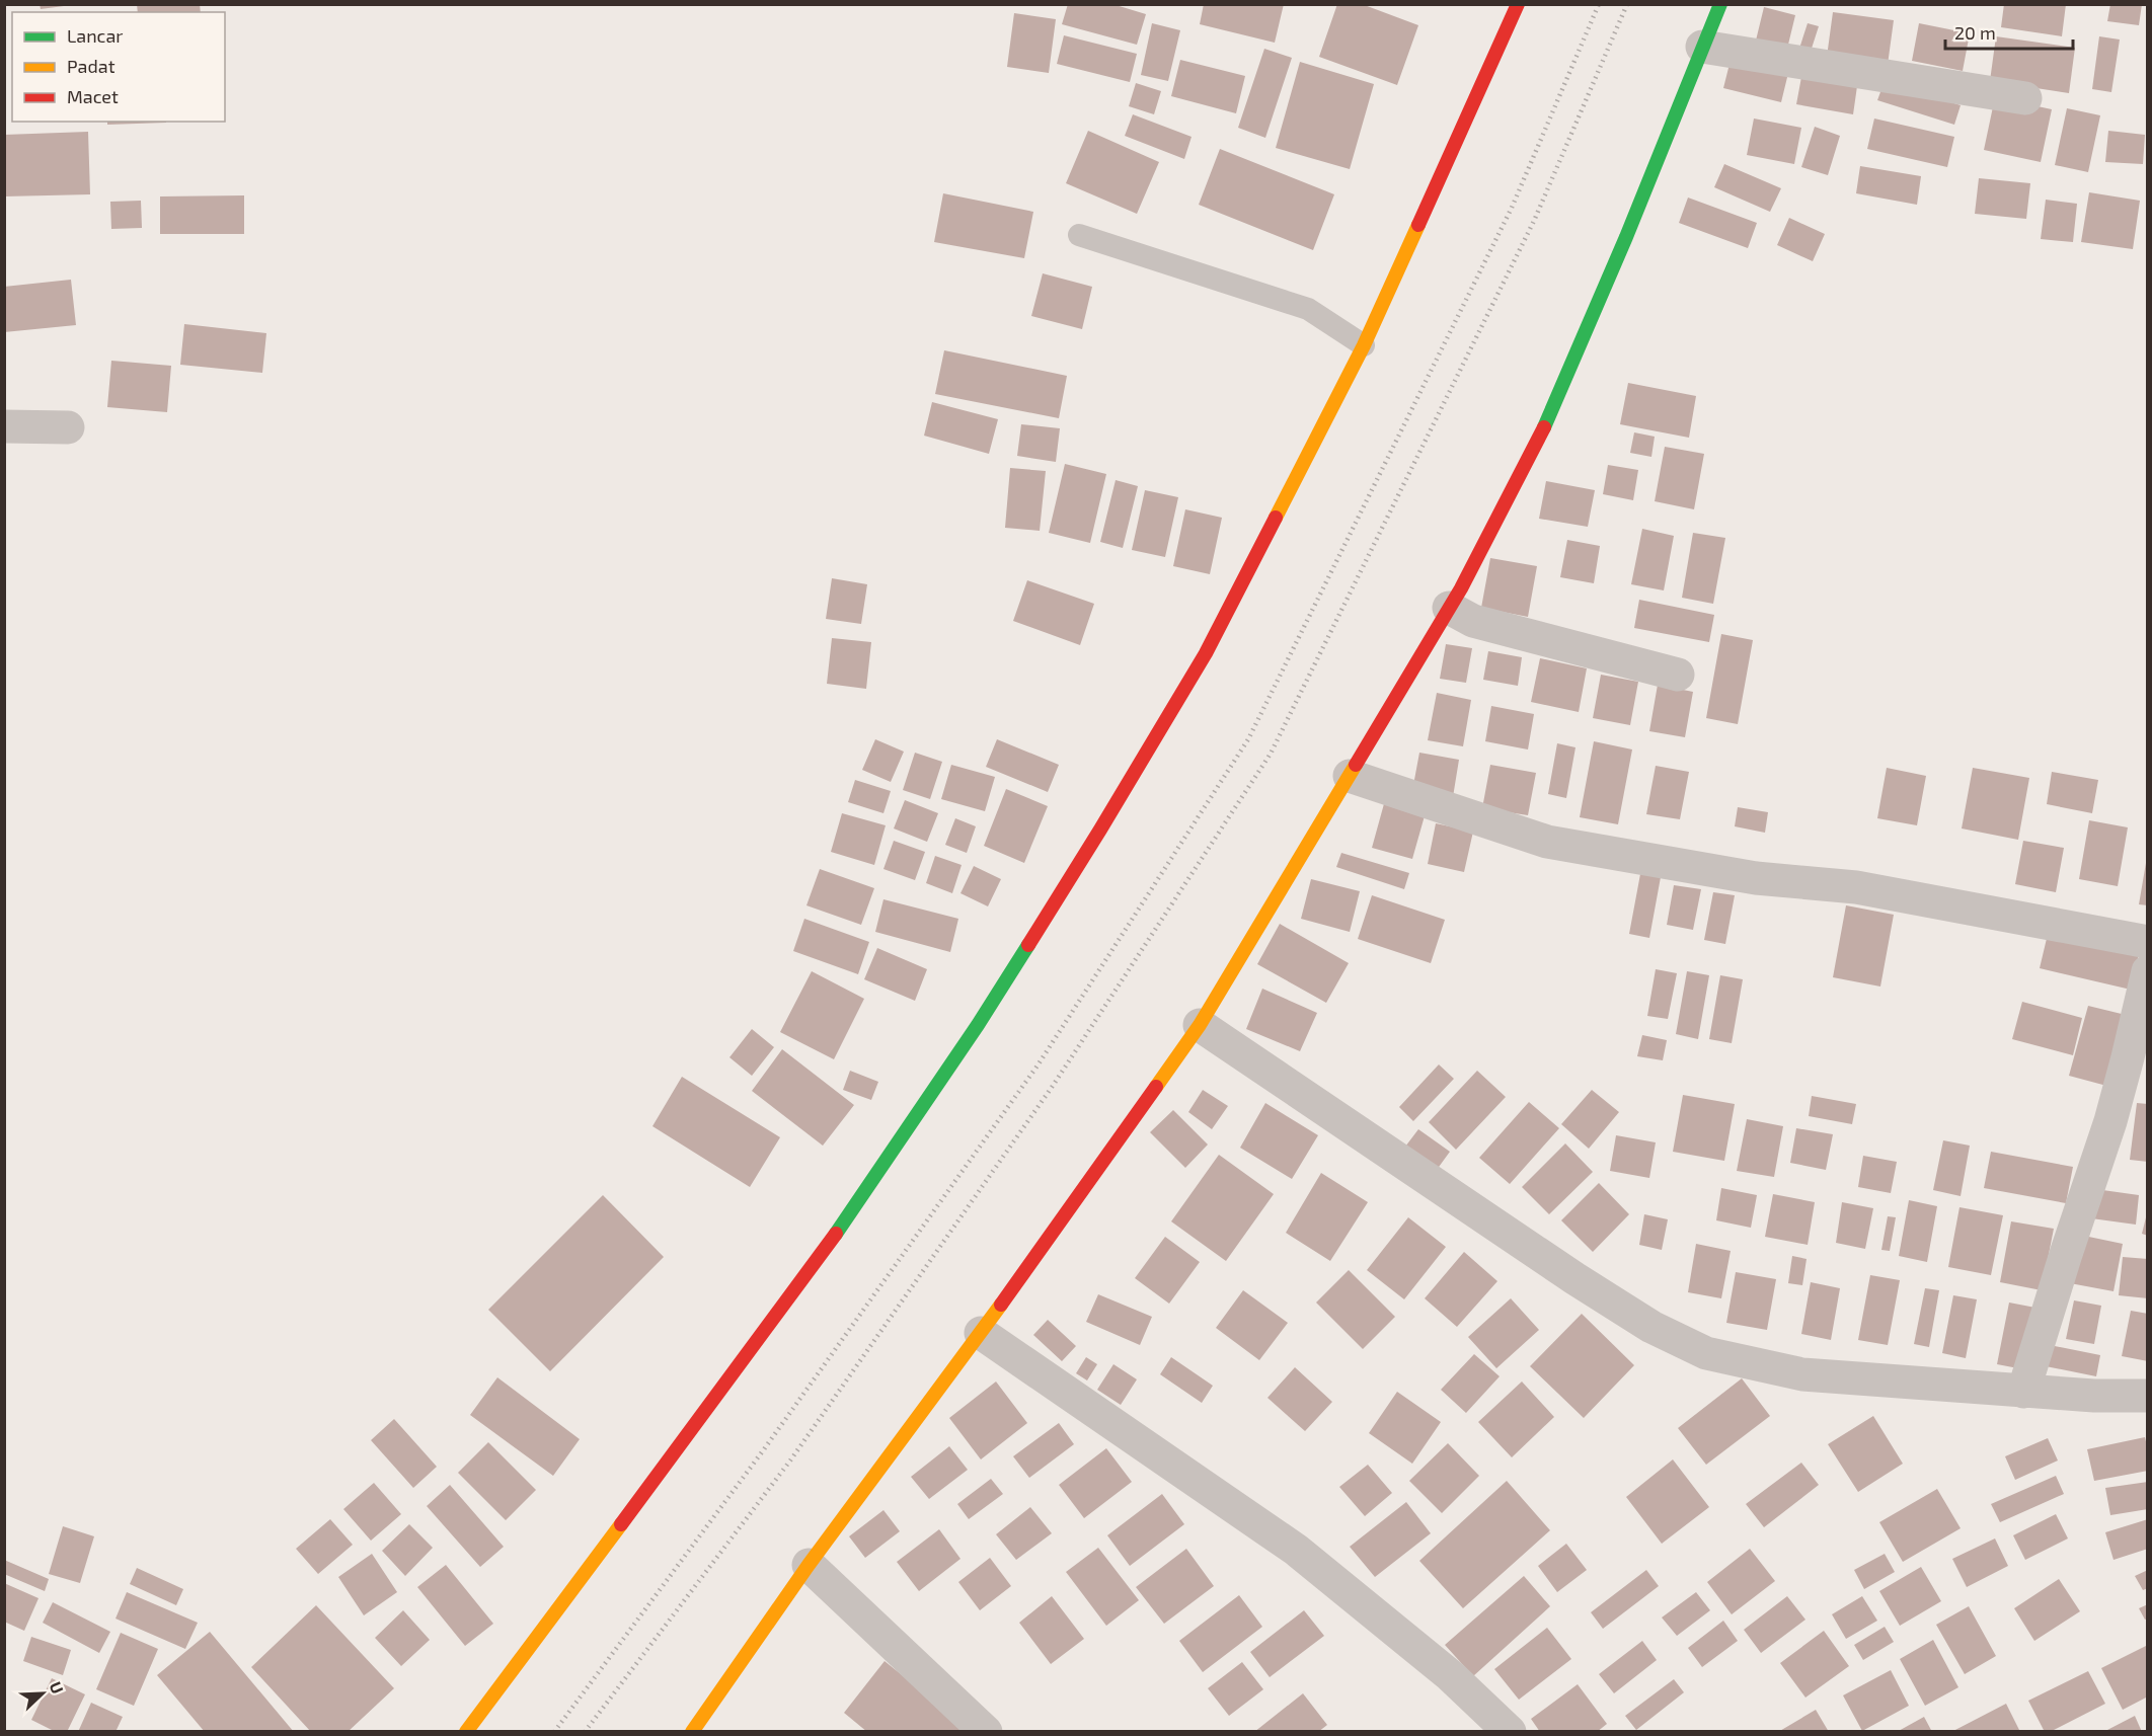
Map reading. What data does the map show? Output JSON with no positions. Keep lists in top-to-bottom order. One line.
{"legend":["Lancar","Padat","Macet"],"scale_bar":"20 m","north":"top right"}
